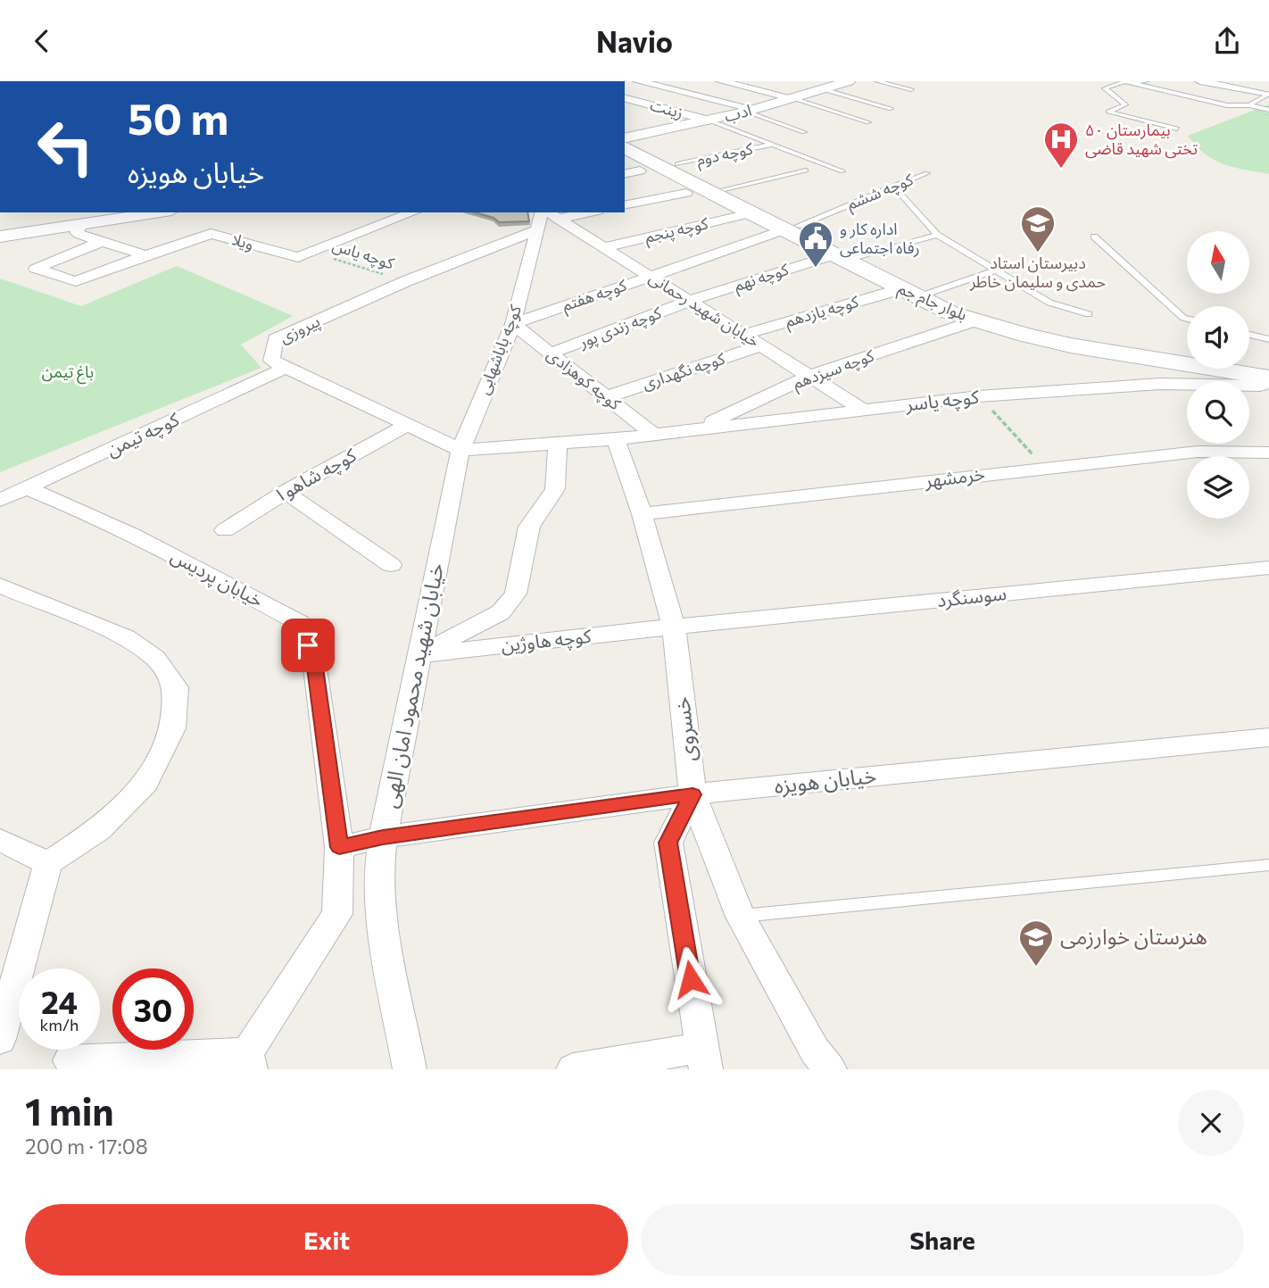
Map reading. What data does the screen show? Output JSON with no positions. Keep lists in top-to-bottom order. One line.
{"streets":{"main road":["بلوار جام جم"],"street":["زینت","ادب","کوچه پنجم","ویلا","کوچه نهم","کوچه هفتم","خیابان شهید رحمانی","کوچه یازدهم","کوچه زندی پور","پیروزی","کوچه باباشهابی","کوچه سیزدهم","کوچه نگهداری","کوچه کوهزادی","کوچه یاسر","کوچه تیمن","کوچه شاهو۱","خرمشهر","خیابان پردیس","سوسنگرد","کوچه هاوژین","خیابان شهید محمود امان الهی","خسروی","خیابان هویزه"],"lane":["کوچه دوم","کوچه ششم"],"path":["کوچه یاس"]},"crossings":[["زینت","ادب"],["کوچه دوم","بلوار جام جم"],["کوچه ششم","کوچه هفتم"],["کوچه ششم","بلوار جام جم"],["کوچه پنجم","بلوار جام جم"],["کوچه پنجم","خیابان شهید رحمانی"],["ویلا","کوچه یاس"],["کوچه یاس","پیروزی"],["کوچه نهم","بلوار جام جم"],["کوچه نهم","خیابان شهید رحمانی"],["کوچه نهم","کوچه زندی پور"],["کوچه هفتم","بلوار جام جم"],["کوچه هفتم","خیابان شهید رحمانی"],["کوچه هفتم","کوچه باباشهابی"],["کوچه هفتم","کوچه کوهزادی"],["بلوار جام جم","کوچه یازدهم"],["بلوار جام جم","کوچه سیزدهم"],["بلوار جام جم","کوچه یاسر"],["خیابان شهید رحمانی","کوچه یازدهم"],["خیابان شهید رحمانی","کوچه زندی پور"],["خیابان شهید رحمانی","کوچه باباشهابی"],["خیابان شهید رحمانی","کوچه سیزدهم"],["خیابان شهید رحمانی","کوچه نگهداری"],["خیابان شهید رحمانی","کوچه یاسر"],["کوچه زندی پور","کوچه کوهزادی"],["پیروزی","کوچه باباشهابی"],["پیروزی","کوچه یاسر"],["پیروزی","کوچه تیمن"],["پیروزی","کوچه شاهو۱"],["پیروزی","خیابان شهید محمود امان الهی"],["کوچه باباشهابی","کوچه کوهزادی"],["کوچه باباشهابی","کوچه یاسر"],["کوچه باباشهابی","خیابان شهید محمود امان الهی"],["کوچه سیزدهم","کوچه یاسر"],["کوچه نگهداری","کوچه کوهزادی"],["کوچه کوهزادی","کوچه یاسر"],["کوچه یاسر","خیابان شهید محمود امان الهی"],["کوچه یاسر","خسروی"],["کوچه تیمن","خیابان پردیس"],["خرمشهر","خسروی"],["خیابان پردیس","خیابان هویزه"],["سوسنگرد","کوچه هاوژین"],["سوسنگرد","خسروی"],["کوچه هاوژین","خیابان شهید محمود امان الهی"],["کوچه هاوژین","خسروی"],["خیابان شهید محمود امان الهی","خیابان هویزه"],["خسروی","خیابان هویزه"]],"parks":["باغ تیمن"],"places":{"hospital":["بیمارستان ۵۰ تختی شهید قاضی"],"school or university":["دبیرستان استاد حمدی و سلیمان خاطر","هنرستان خوارزمی"],"public building":["اداره کار و رفاه اجتماعی"]},"north":"top","page":{"header":"Navio","turn":["50 m","خیابان هویزه"],"speed":"24 km/h","limit":"30","heading":["1 min","200 m · 17:08"],"buttons":["Exit","Share"]}}
